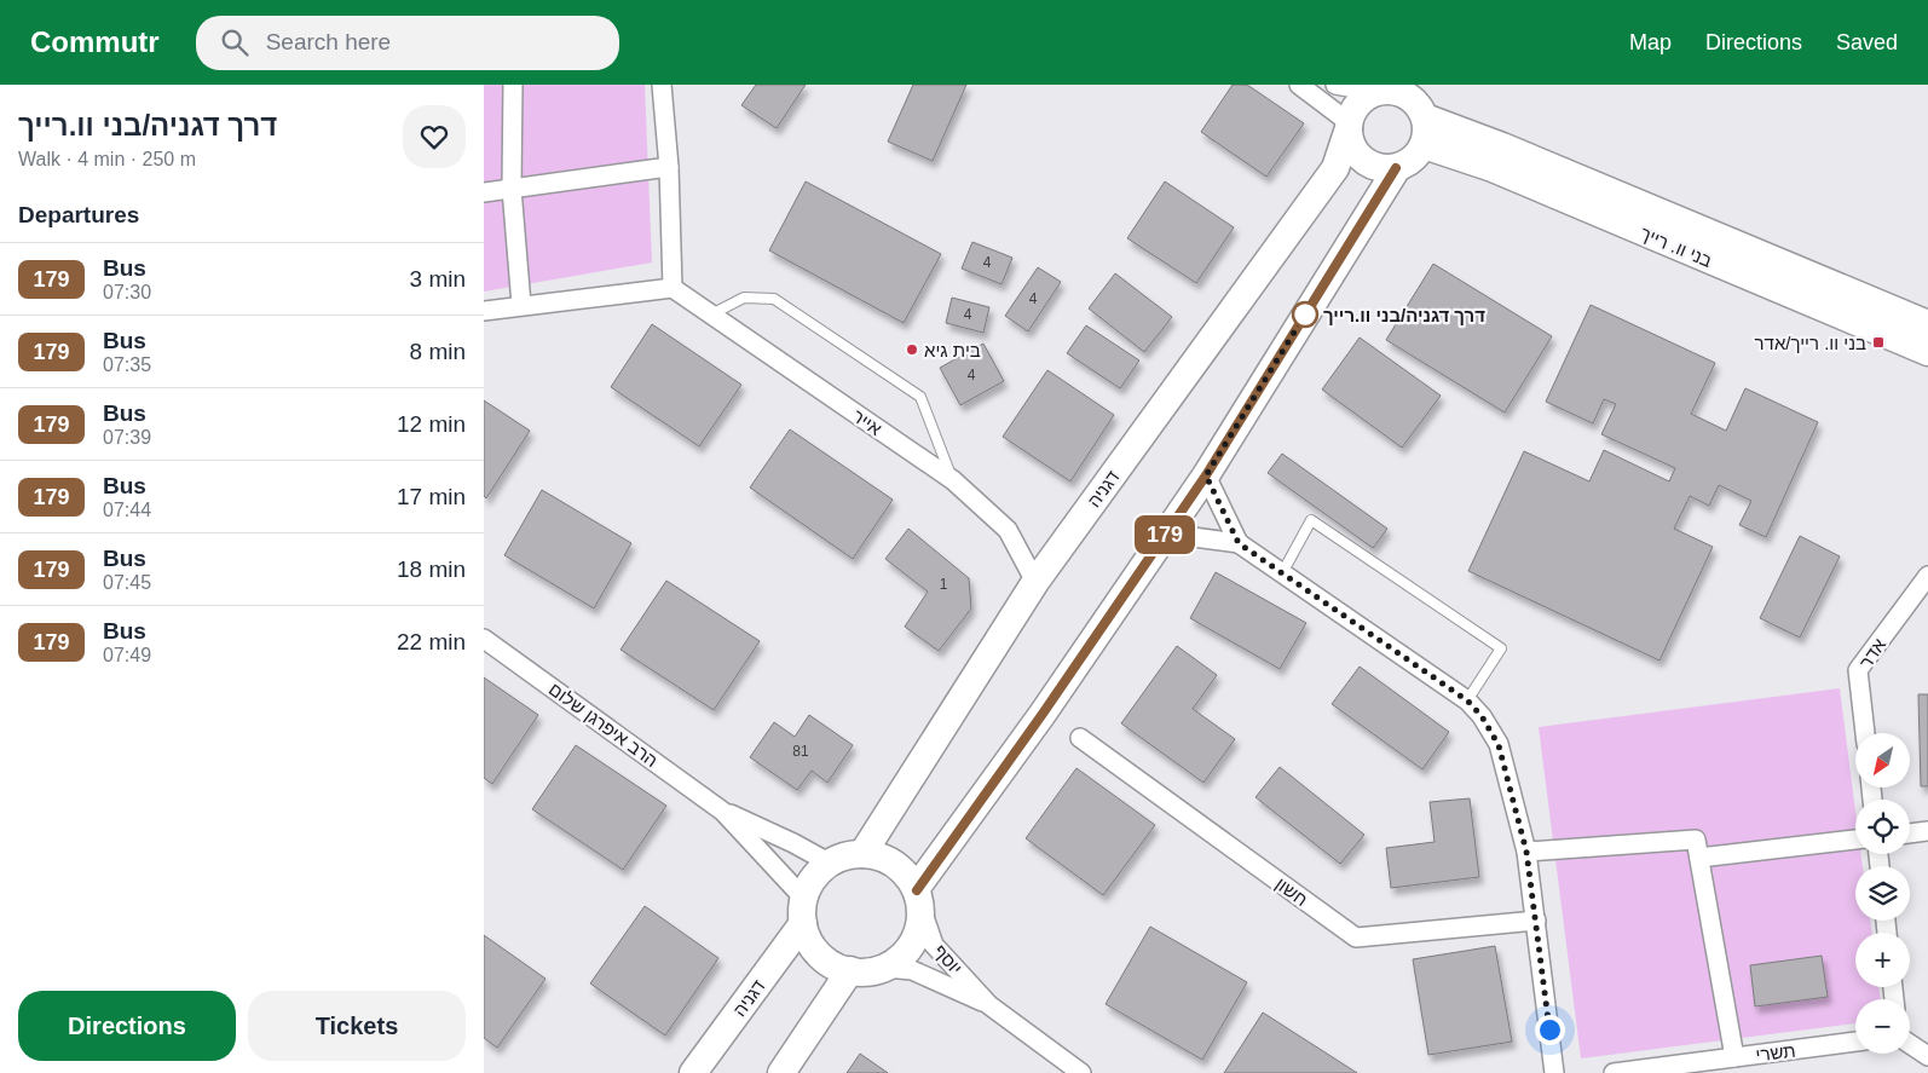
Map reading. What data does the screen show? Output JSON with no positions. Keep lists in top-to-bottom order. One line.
{"streets":{"street":["בני וו. רייך","אייר","דגניה","אדר","הרב איפרגן שלום","חשון","יוסף","תשרי"]},"crossings":[["בני וו. רייך","דגניה"],["אייר","דגניה"],["דגניה","הרב איפרגן שלום"],["דגניה","יוסף"],["הרב איפרגן שלום","יוסף"]],"places":{"other":["דרך דגניה/בני וו.רייך","בית גיא"],"transit":["בני וו. רייך/אדר"]},"lines":["bus line 179"],"house_numbers":["4","4","4","4","1","81"],"north":"bottom left","page":{"header":"Commutr","search":"Search here","nav":["Map","Directions","Saved"],"heading":[["דרך דגניה/בני וו.רייך","Walk · 4 min · 250 m"],"Departures"],"on_map":"179","list":[{"mark":"179","name":"Bus","note":"07:30","value":"3 min"},{"mark":"179","name":"Bus","note":"07:35","value":"8 min"},{"mark":"179","name":"Bus","note":"07:39","value":"12 min"},{"mark":"179","name":"Bus","note":"07:44","value":"17 min"},{"mark":"179","name":"Bus","note":"07:45","value":"18 min"},{"mark":"179","name":"Bus","note":"07:49","value":"22 min"}],"map_buttons":["+","−"],"buttons":["Directions","Tickets"]}}
